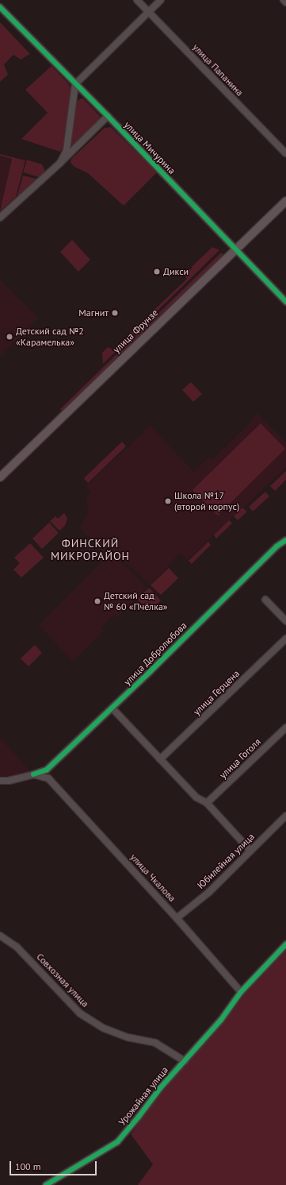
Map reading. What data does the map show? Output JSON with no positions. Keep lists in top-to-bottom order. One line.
{"streets":{"main road":["улица Фрунзе"],"street":["улица Папанина","улица Мичурина","улица Добролюбова","улица Герцена","улица Гоголя","Юбилейная улица","улица Чкалова","Совхозная улица","Урожайная улица"]},"crossings":[["улица Мичурина","улица Фрунзе"],["улица Добролюбова","улица Чкалова"],["Юбилейная улица","улица Чкалова"],["улица Чкалова","Урожайная улица"],["Совхозная улица","Урожайная улица"]],"districts":["ФИНСКИЙ МИКРОРАЙОН"],"places":["Дикси","Магнит","Детский сад №2 «Карамелька»","Школа №17 (второй корпус)","Детский сад № 60 «Пчёлка»"],"scale_bar":"100 m"}
